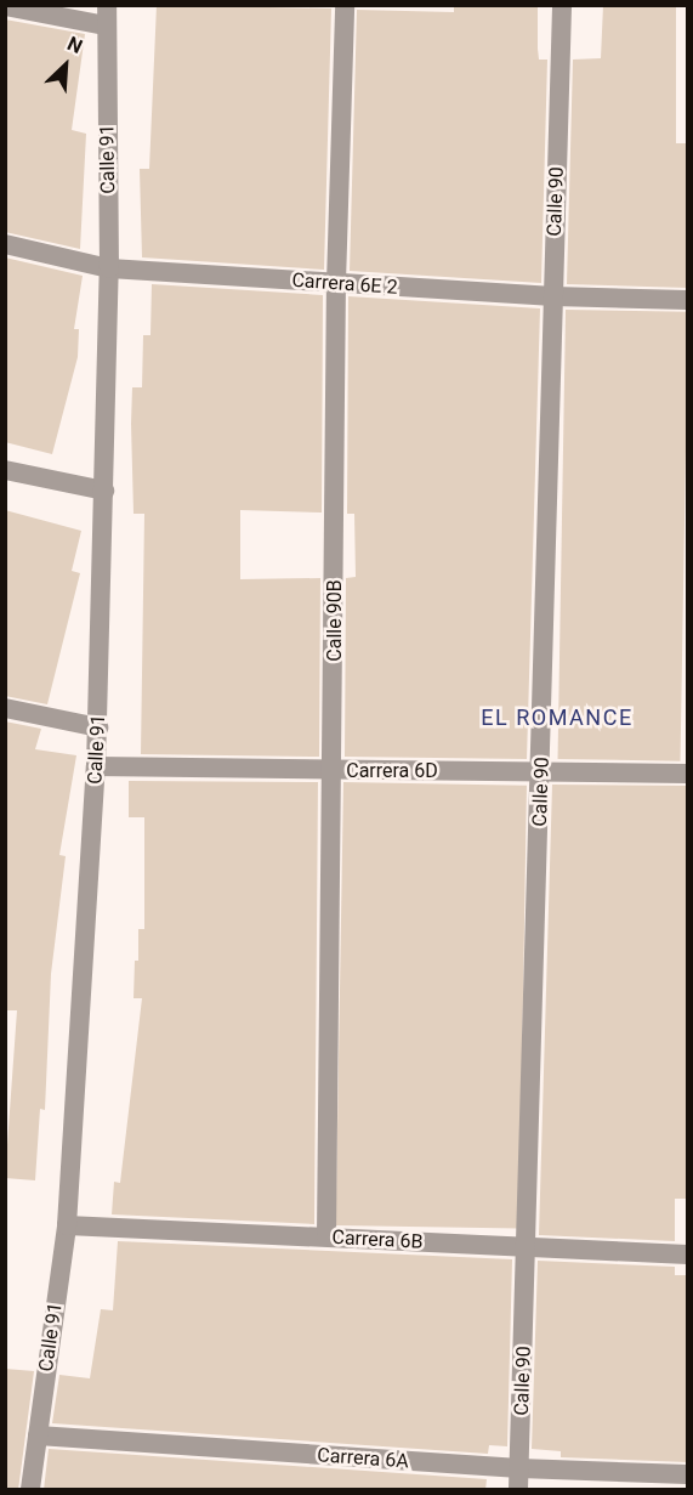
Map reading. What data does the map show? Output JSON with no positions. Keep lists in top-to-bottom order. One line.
{"streets":{"street":["Calle 91","Calle 90","Carrera 6E 2","Calle 90B","Carrera 6D","Carrera 6B","Carrera 6A"]},"crossings":[["Calle 91","Carrera 6E 2"],["Calle 91","Carrera 6D"],["Calle 91","Carrera 6B"],["Calle 91","Carrera 6A"],["Calle 90","Carrera 6E 2"],["Calle 90","Carrera 6D"],["Calle 90","Carrera 6B"],["Calle 90","Carrera 6A"],["Carrera 6E 2","Calle 90B"],["Calle 90B","Carrera 6D"],["Calle 90B","Carrera 6B"]],"districts":["EL ROMANCE"],"north":"top right"}
